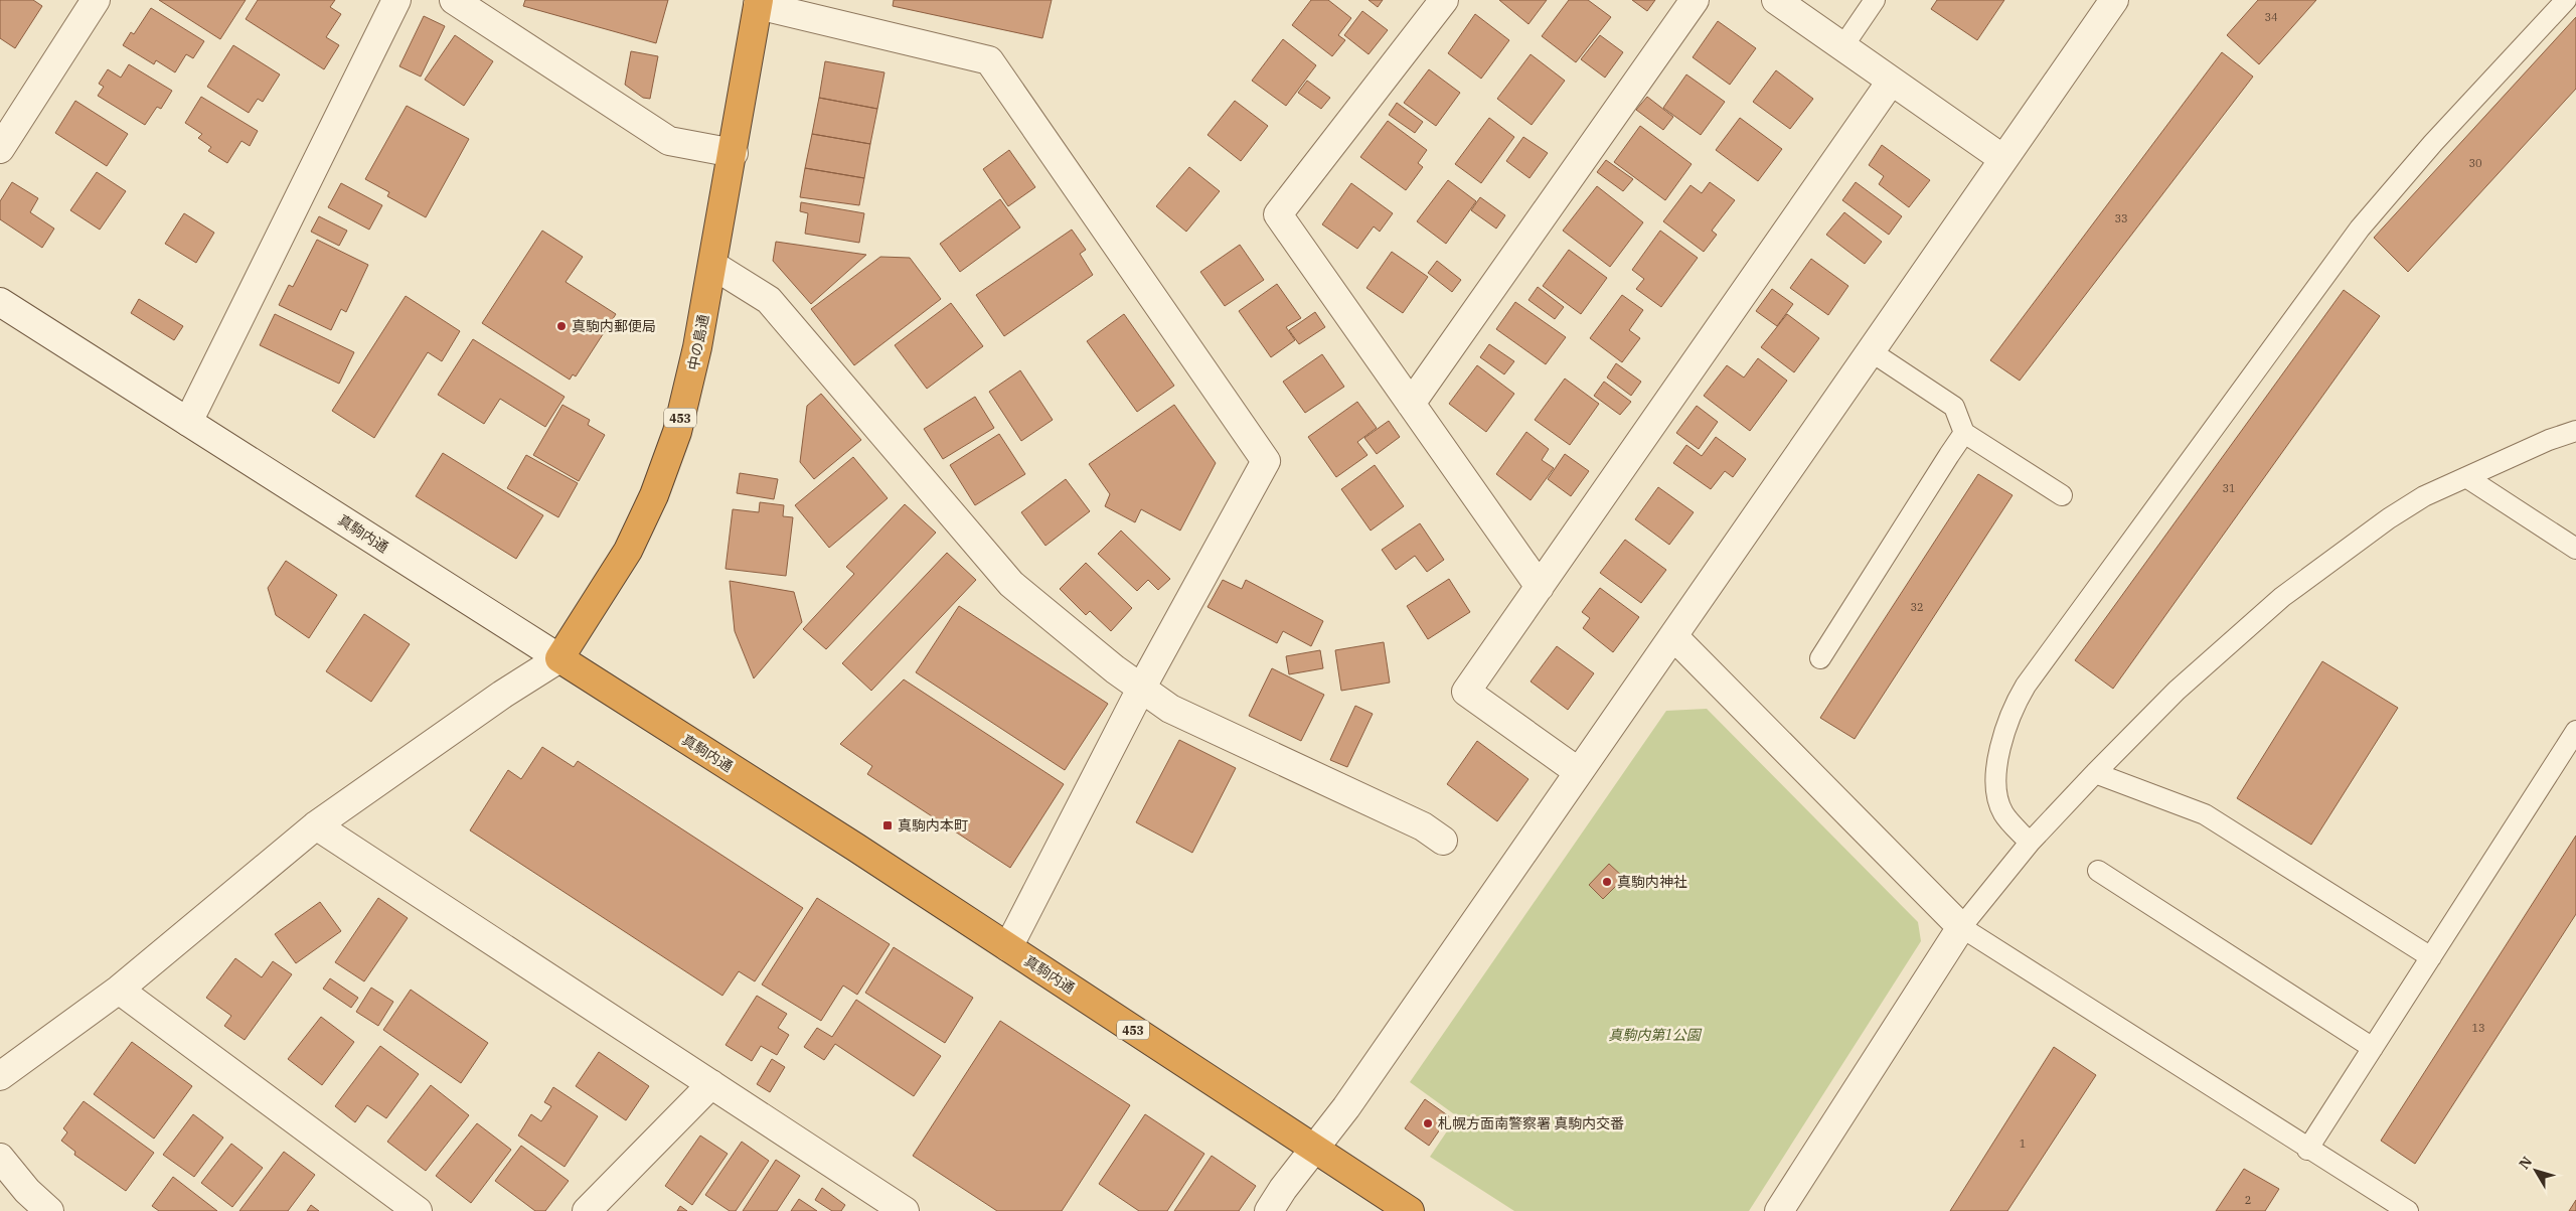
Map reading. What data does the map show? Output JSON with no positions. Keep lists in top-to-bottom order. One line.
{"streets":{"highway":["中の島通","453","真駒内通"]},"crossings":[["中の島通","真駒内通"]],"parks":["真駒内第1公園"],"places":{"other":["真駒内郵便局","真駒内神社","札幌方面南警察署 真駒内交番"],"transit":["真駒内本町"]},"house_numbers":["34","30","33","31","32","13","1","2"],"north":"top left"}
